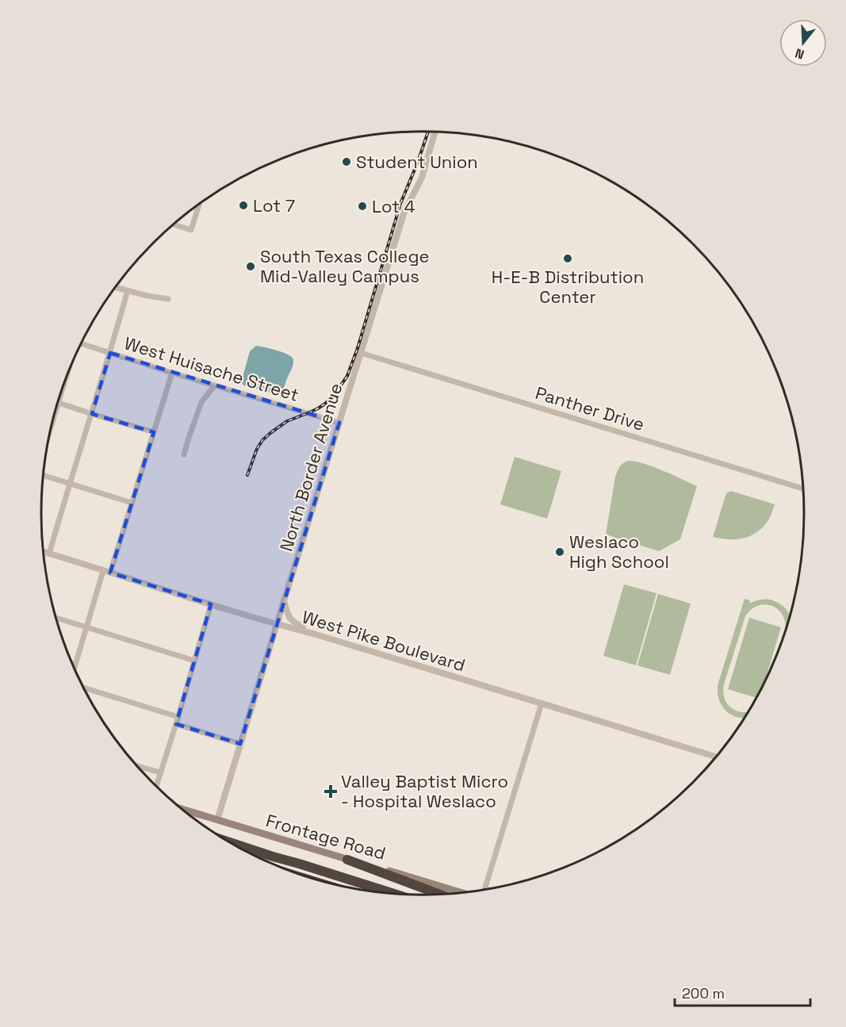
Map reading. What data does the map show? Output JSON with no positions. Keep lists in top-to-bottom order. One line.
{"streets":{"main road":["Frontage Road"],"street":["West Huisache Street","Panther Drive","North Border Avenue","West Pike Boulevard"]},"crossings":[["West Huisache Street","North Border Avenue"],["Panther Drive","North Border Avenue"],["North Border Avenue","West Pike Boulevard"],["North Border Avenue","Frontage Road"]],"places":{"other":["Student Union","Lot 7","Lot 4","H-E-B Distribution Center","South Texas College Mid-Valley Campus","Weslaco High School"],"health":["Valley Baptist Micro - Hospital Weslaco"]},"scale_bar":"200 m","north":"bottom"}
